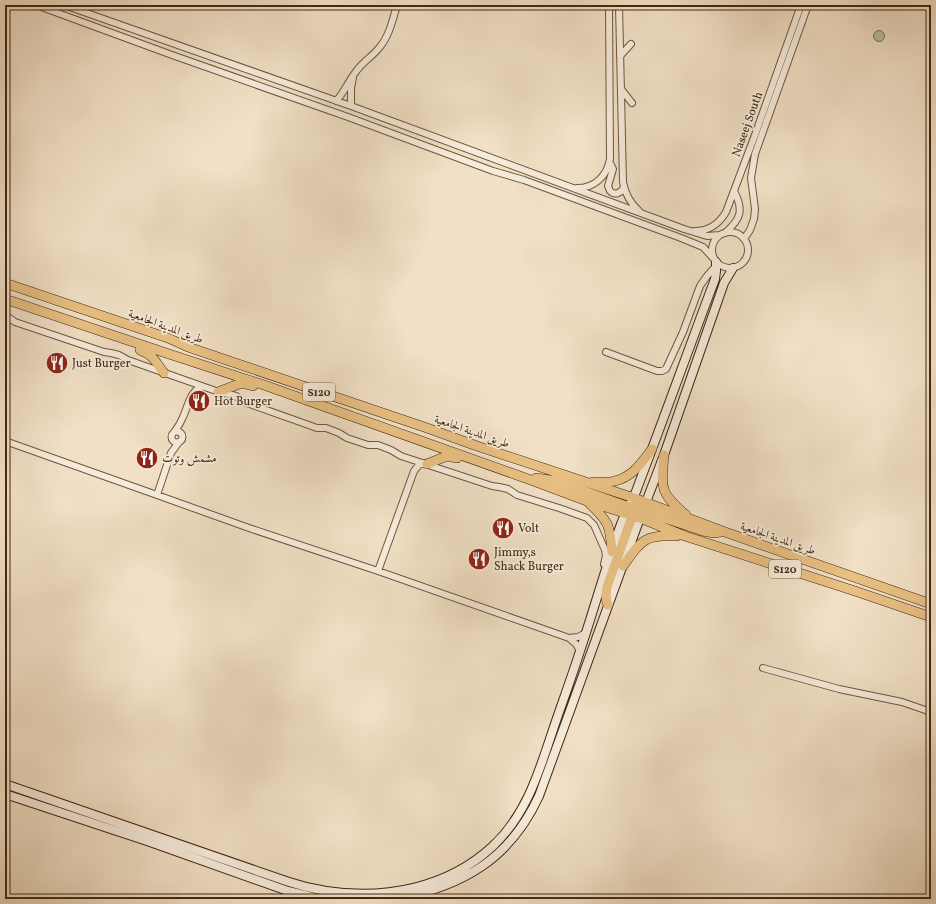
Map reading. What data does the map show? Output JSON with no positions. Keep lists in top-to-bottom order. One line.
{"streets":{"main road":["طريق المدينة الجامعية","S120"],"street":["Naseej South"]},"places":{"restaurant":["Just Burger","Hot Burger","مشمش وتوت","Volt","Jimmy,s Shack Burger"]}}
